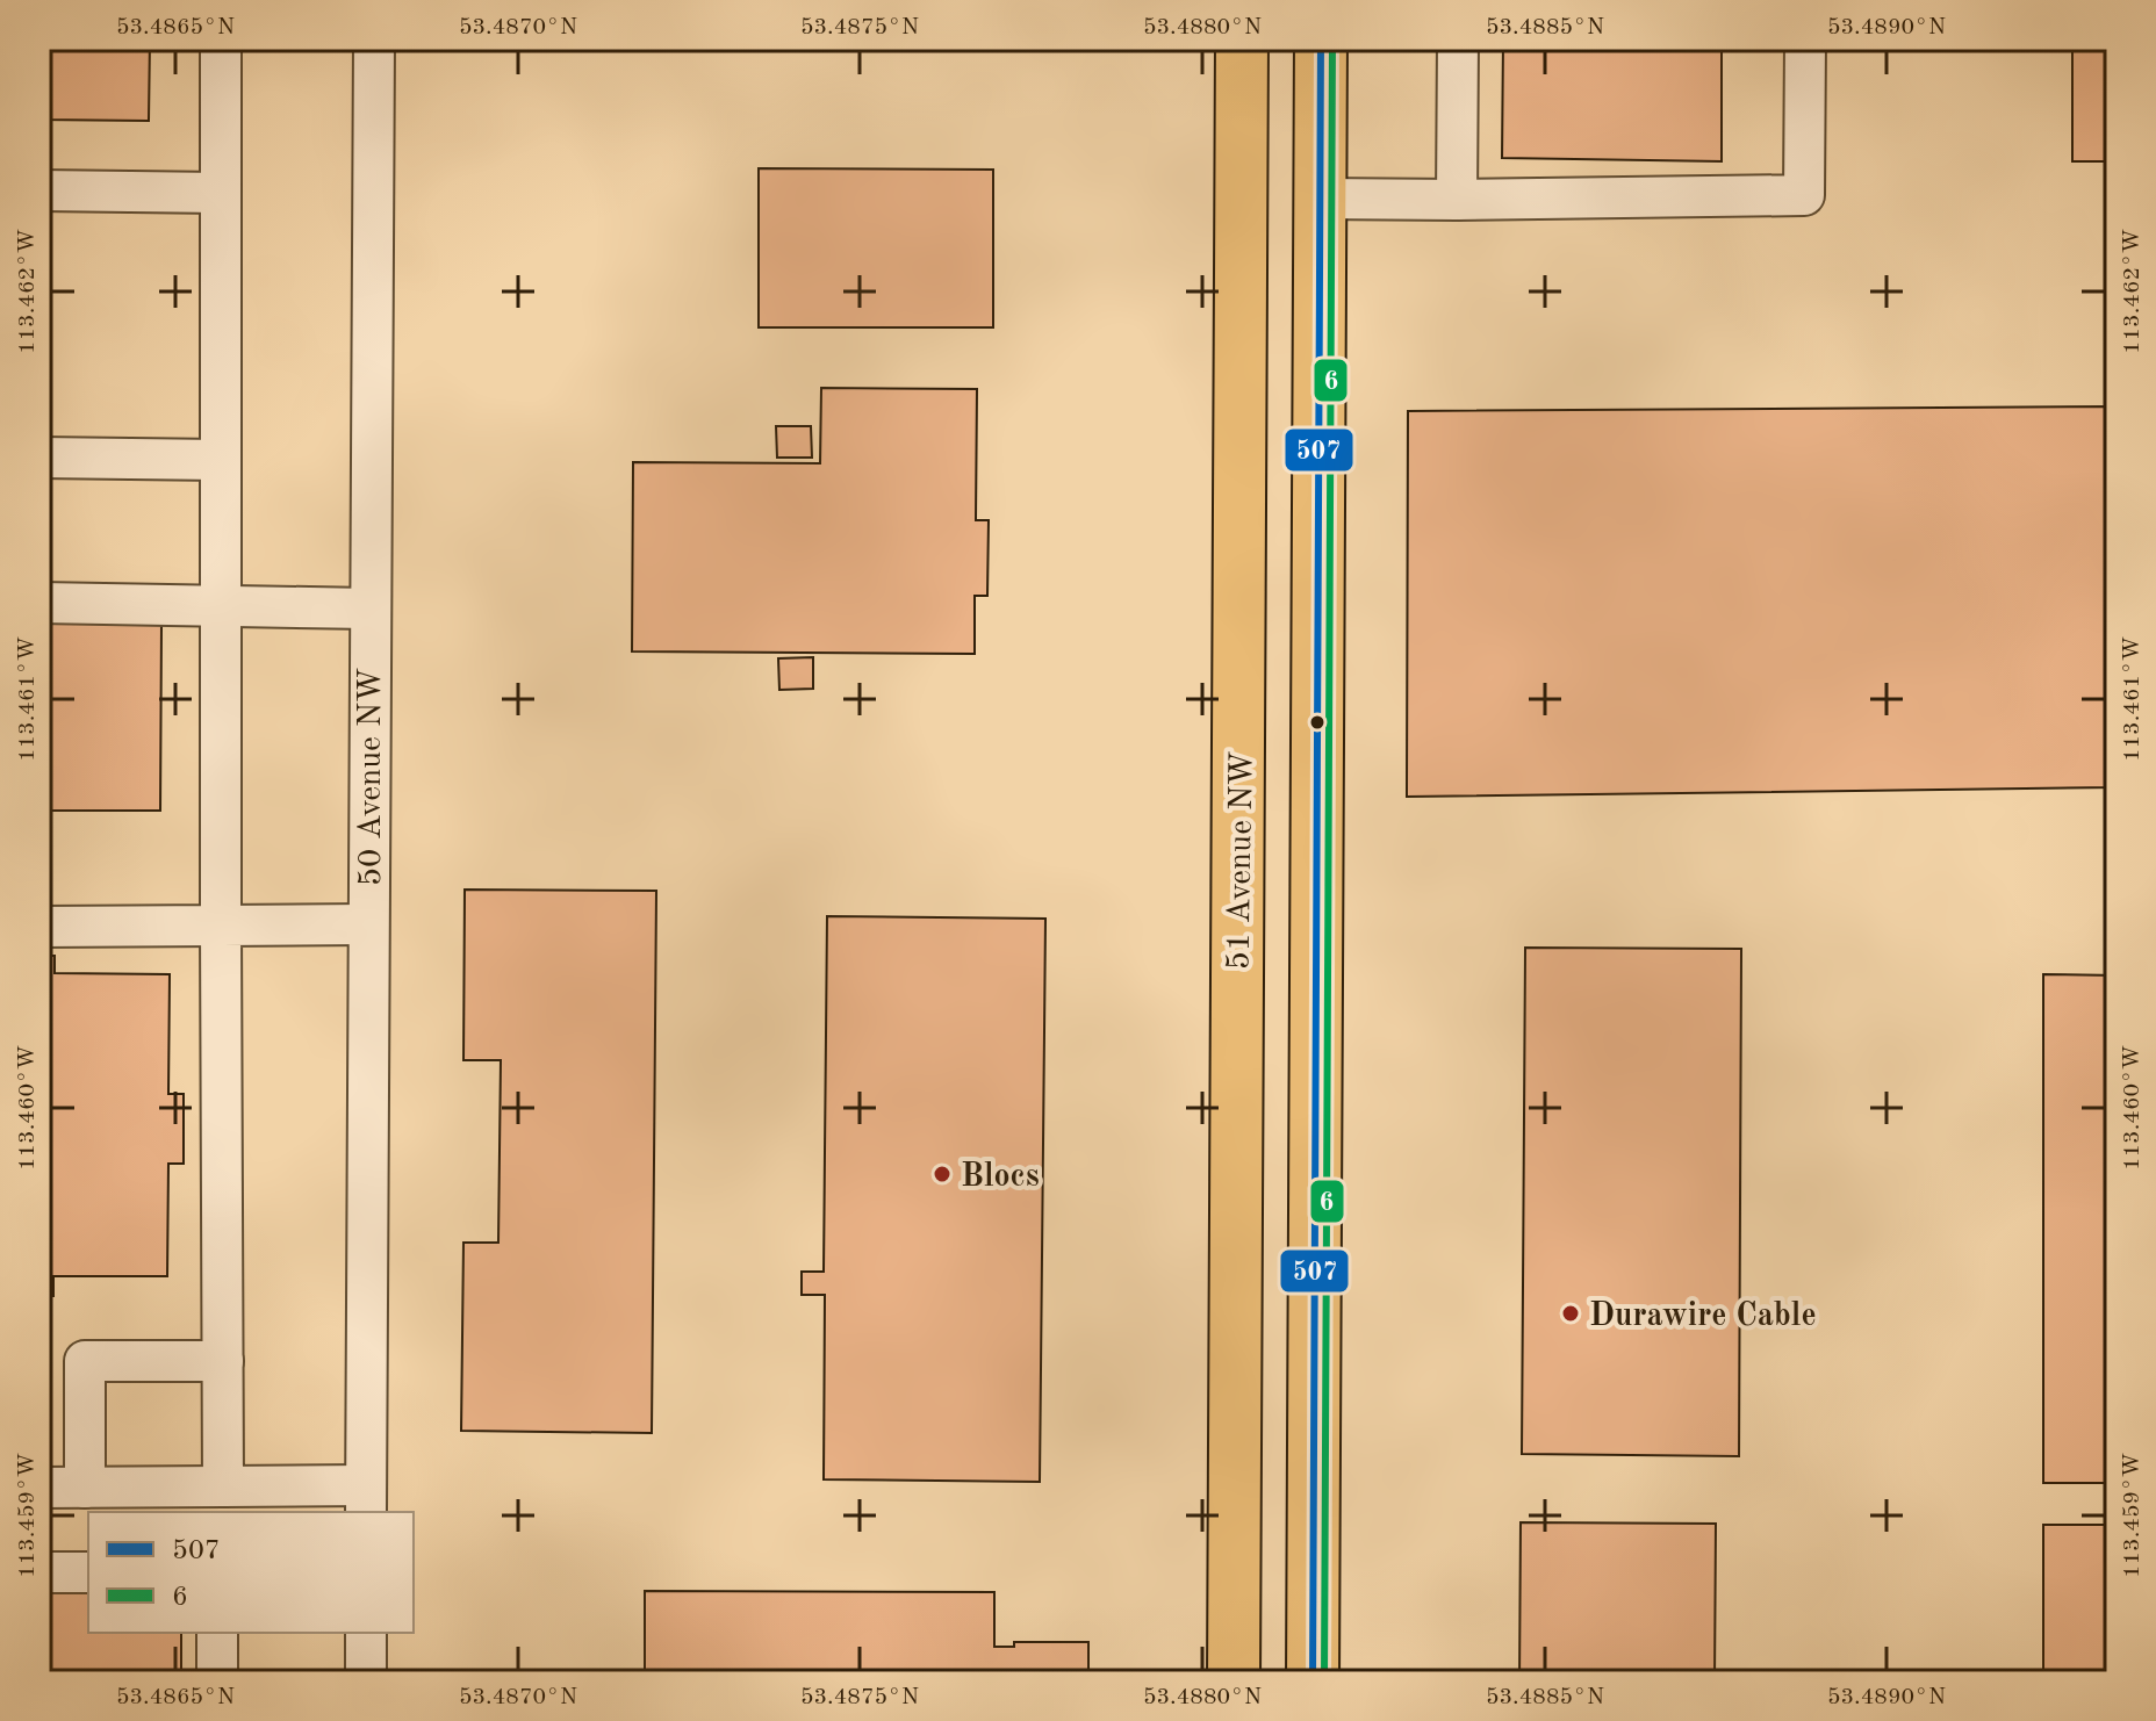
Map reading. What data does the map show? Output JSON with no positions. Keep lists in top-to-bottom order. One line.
{"streets":{"main road":["51 Avenue NW"],"street":["50 Avenue NW"]},"places":["Blocs","Durawire Cable"],"lines":["transit line 507","transit line 6"],"legend":["507","6"],"coordinates":["53.4865°N","53.4870°N","53.4875°N","53.4880°N","53.4885°N","53.4890°N","113.462°W","113.461°W","113.460°W","113.459°W"]}
